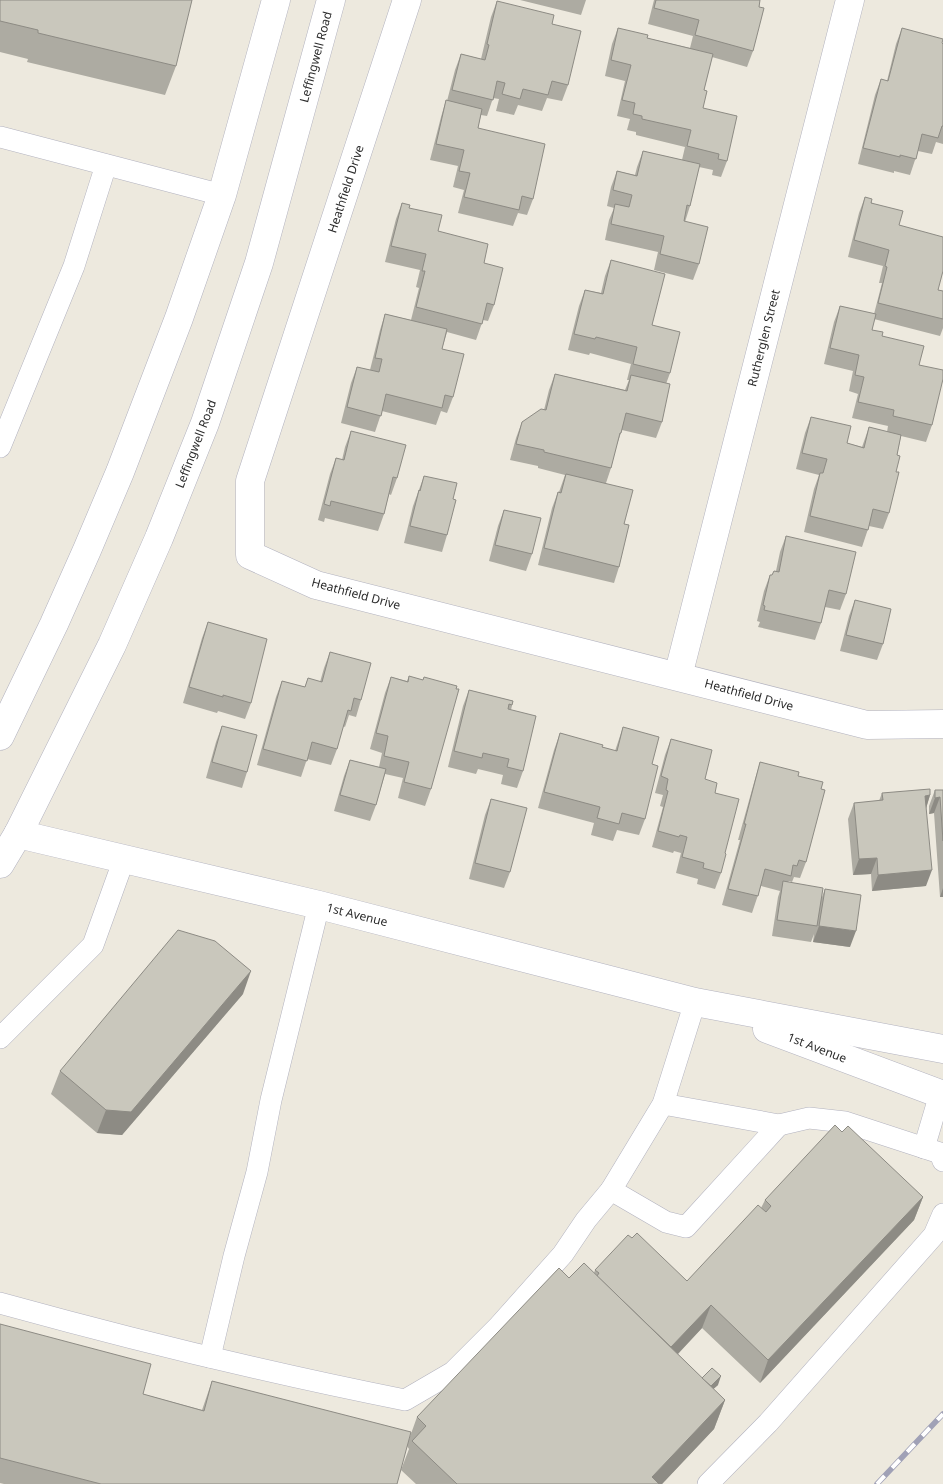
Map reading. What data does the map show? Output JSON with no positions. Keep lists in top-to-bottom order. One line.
{"streets":{"main road":["Leffingwell Road","Heathfield Drive","Rutherglen Street","1st Avenue"]},"crossings":[["Leffingwell Road","1st Avenue"],["Heathfield Drive","Rutherglen Street"]]}
